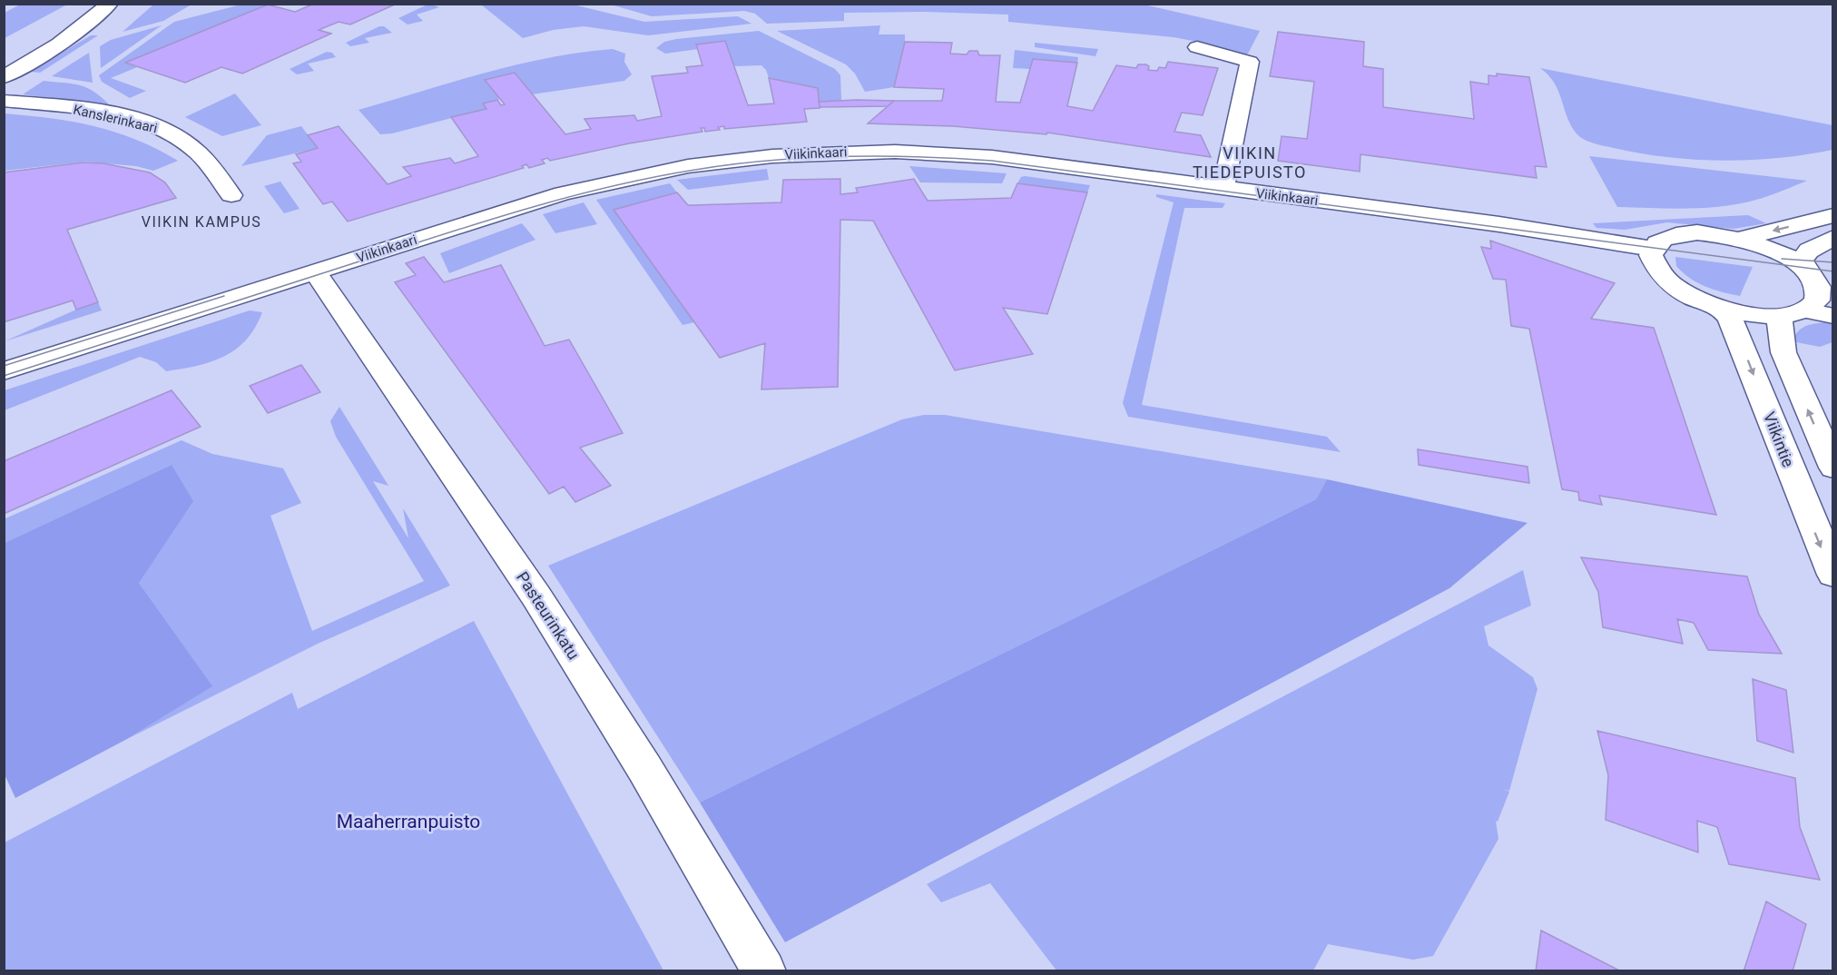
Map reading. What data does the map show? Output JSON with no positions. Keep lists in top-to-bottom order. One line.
{"streets":{"street":["Kanslerinkaari","Viikinkaari","Viikintie","Pasteurinkatu"]},"crossings":[["Viikinkaari","Pasteurinkatu"]],"districts":["VIIKIN TIEDEPUISTO","VIIKIN KAMPUS"],"parks":["Maaherranpuisto"]}
